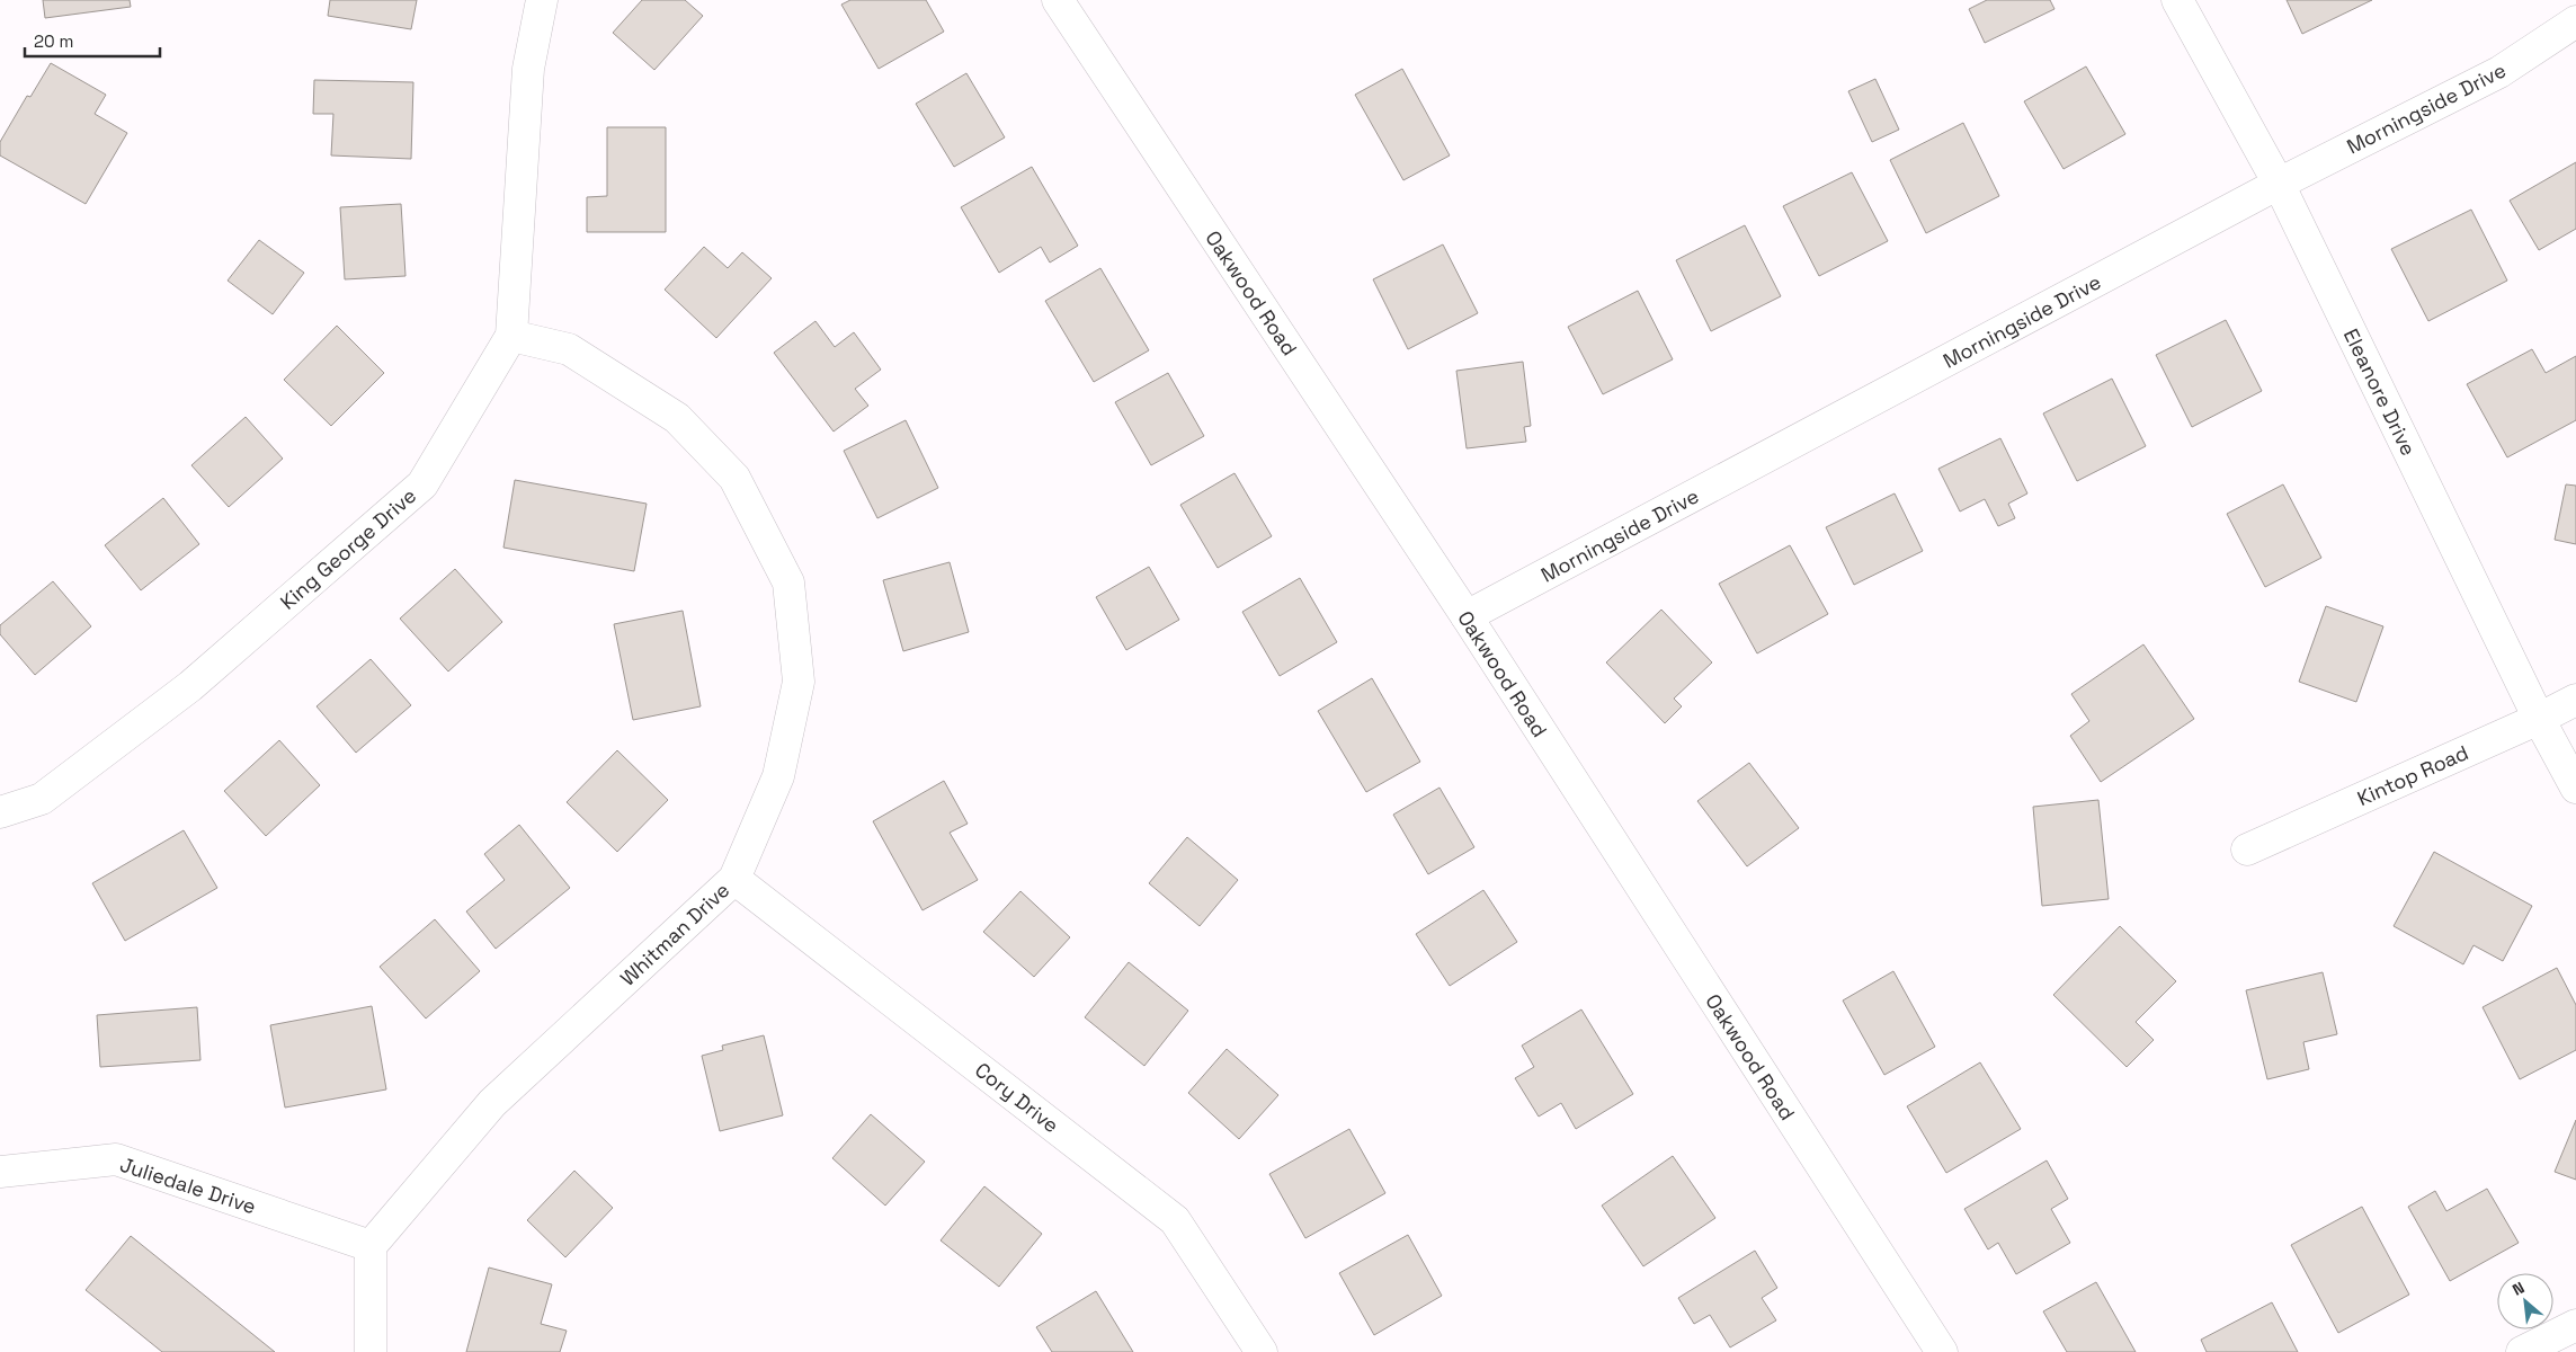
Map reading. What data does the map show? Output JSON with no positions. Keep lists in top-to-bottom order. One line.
{"streets":{"street":["Morningside Drive","Oakwood Road","Eleanore Drive","King George Drive","Kintop Road","Whitman Drive","Cory Drive","Juliedale Drive"]},"crossings":[["Morningside Drive","Oakwood Road"],["Morningside Drive","Eleanore Drive"],["Eleanore Drive","Kintop Road"],["King George Drive","Whitman Drive"],["Whitman Drive","Cory Drive"],["Whitman Drive","Juliedale Drive"]],"scale_bar":"20 m","north":"top left"}
